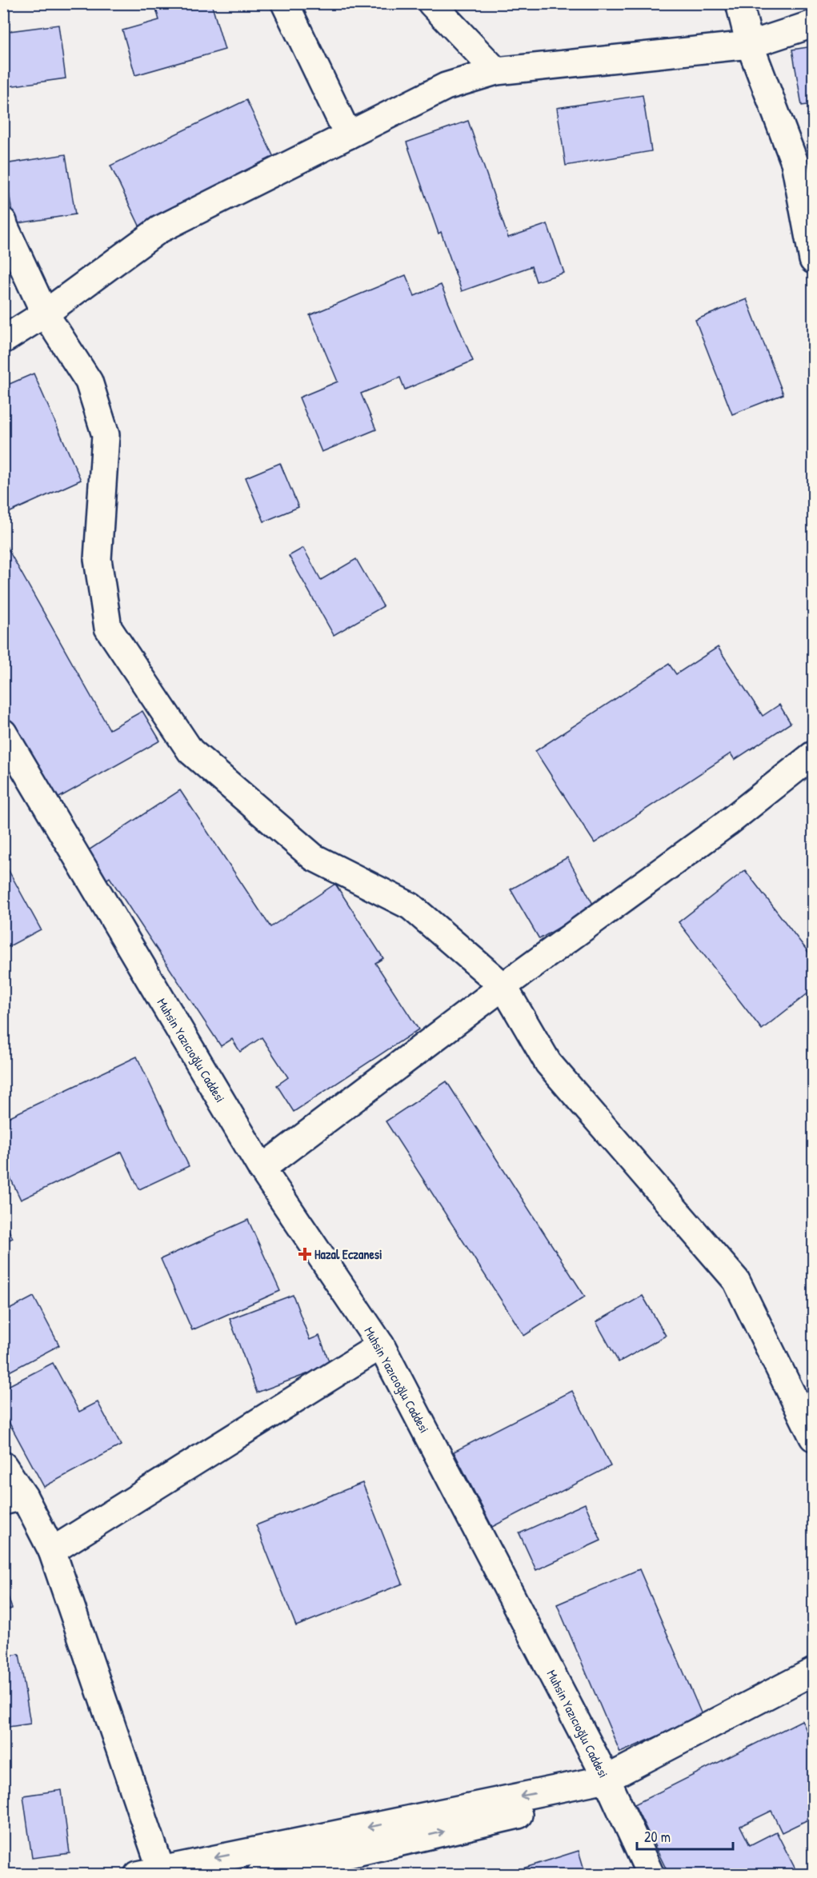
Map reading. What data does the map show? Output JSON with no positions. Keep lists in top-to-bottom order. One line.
{"streets":{"street":["Muhsin Yazıcıoğlu Caddesi"]},"places":{"health":["Hazal Eczanesi"]},"scale_bar":"20 m"}
